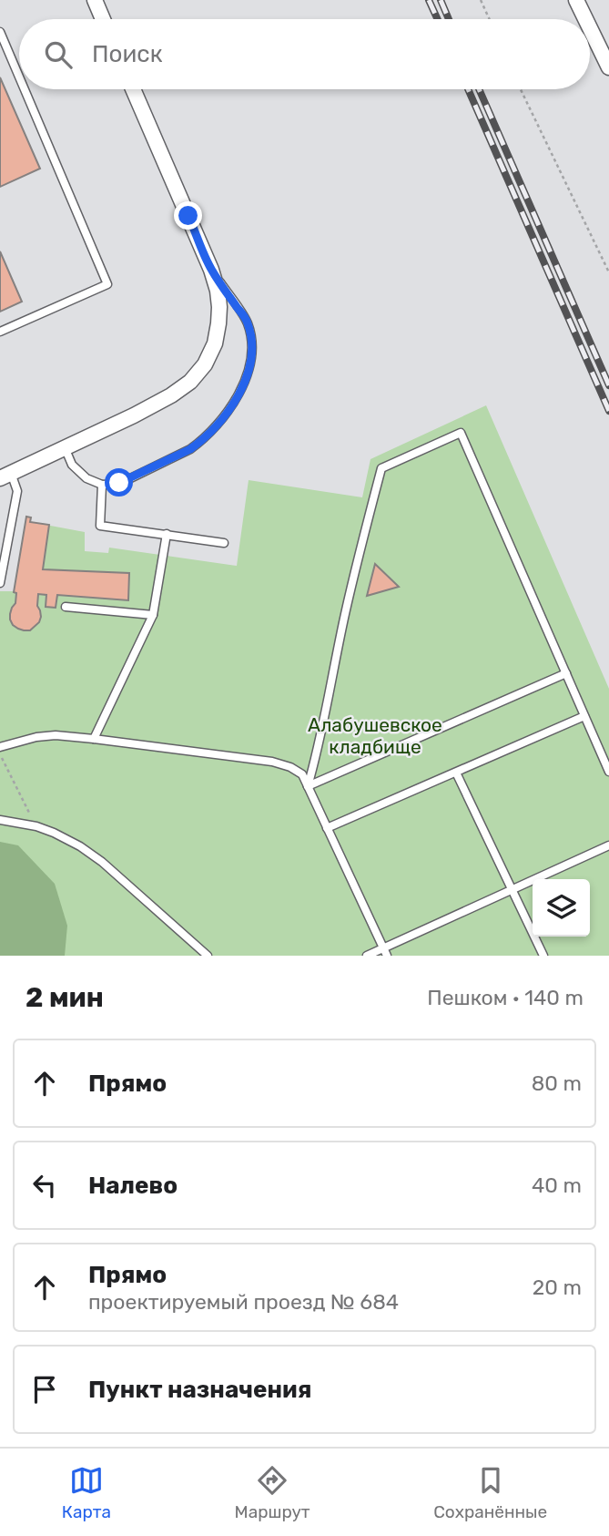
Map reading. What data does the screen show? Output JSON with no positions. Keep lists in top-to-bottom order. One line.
{"parks":["Алабушевское кладбище"],"page":{"search":"Поиск","heading":["2 мин","Пешком · 140 m"],"list":[["Прямо","80 m"],["Налево","40 m"],["Прямо","проектируемый проезд № 684","20 m"],"Пункт назначения"],"nav":["Карта","Маршрут","Сохранённые"]}}
